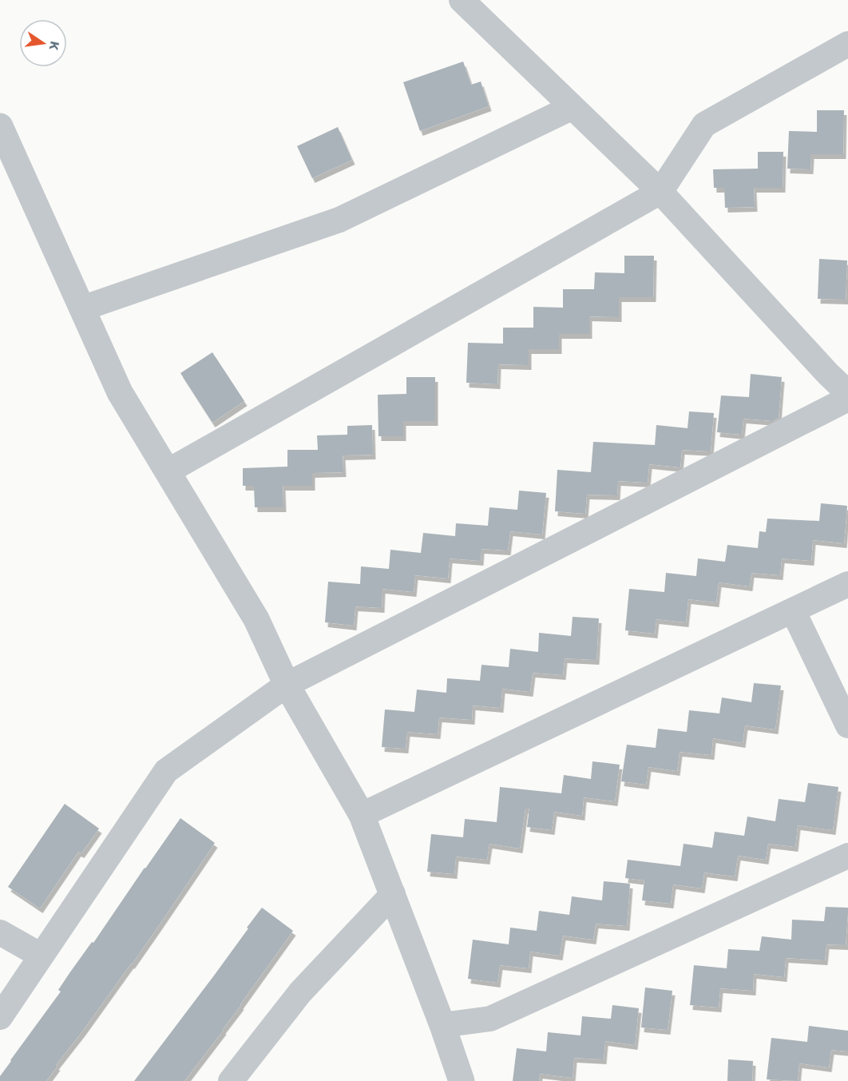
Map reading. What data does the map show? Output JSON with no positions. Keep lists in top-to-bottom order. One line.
{"north":"right"}
